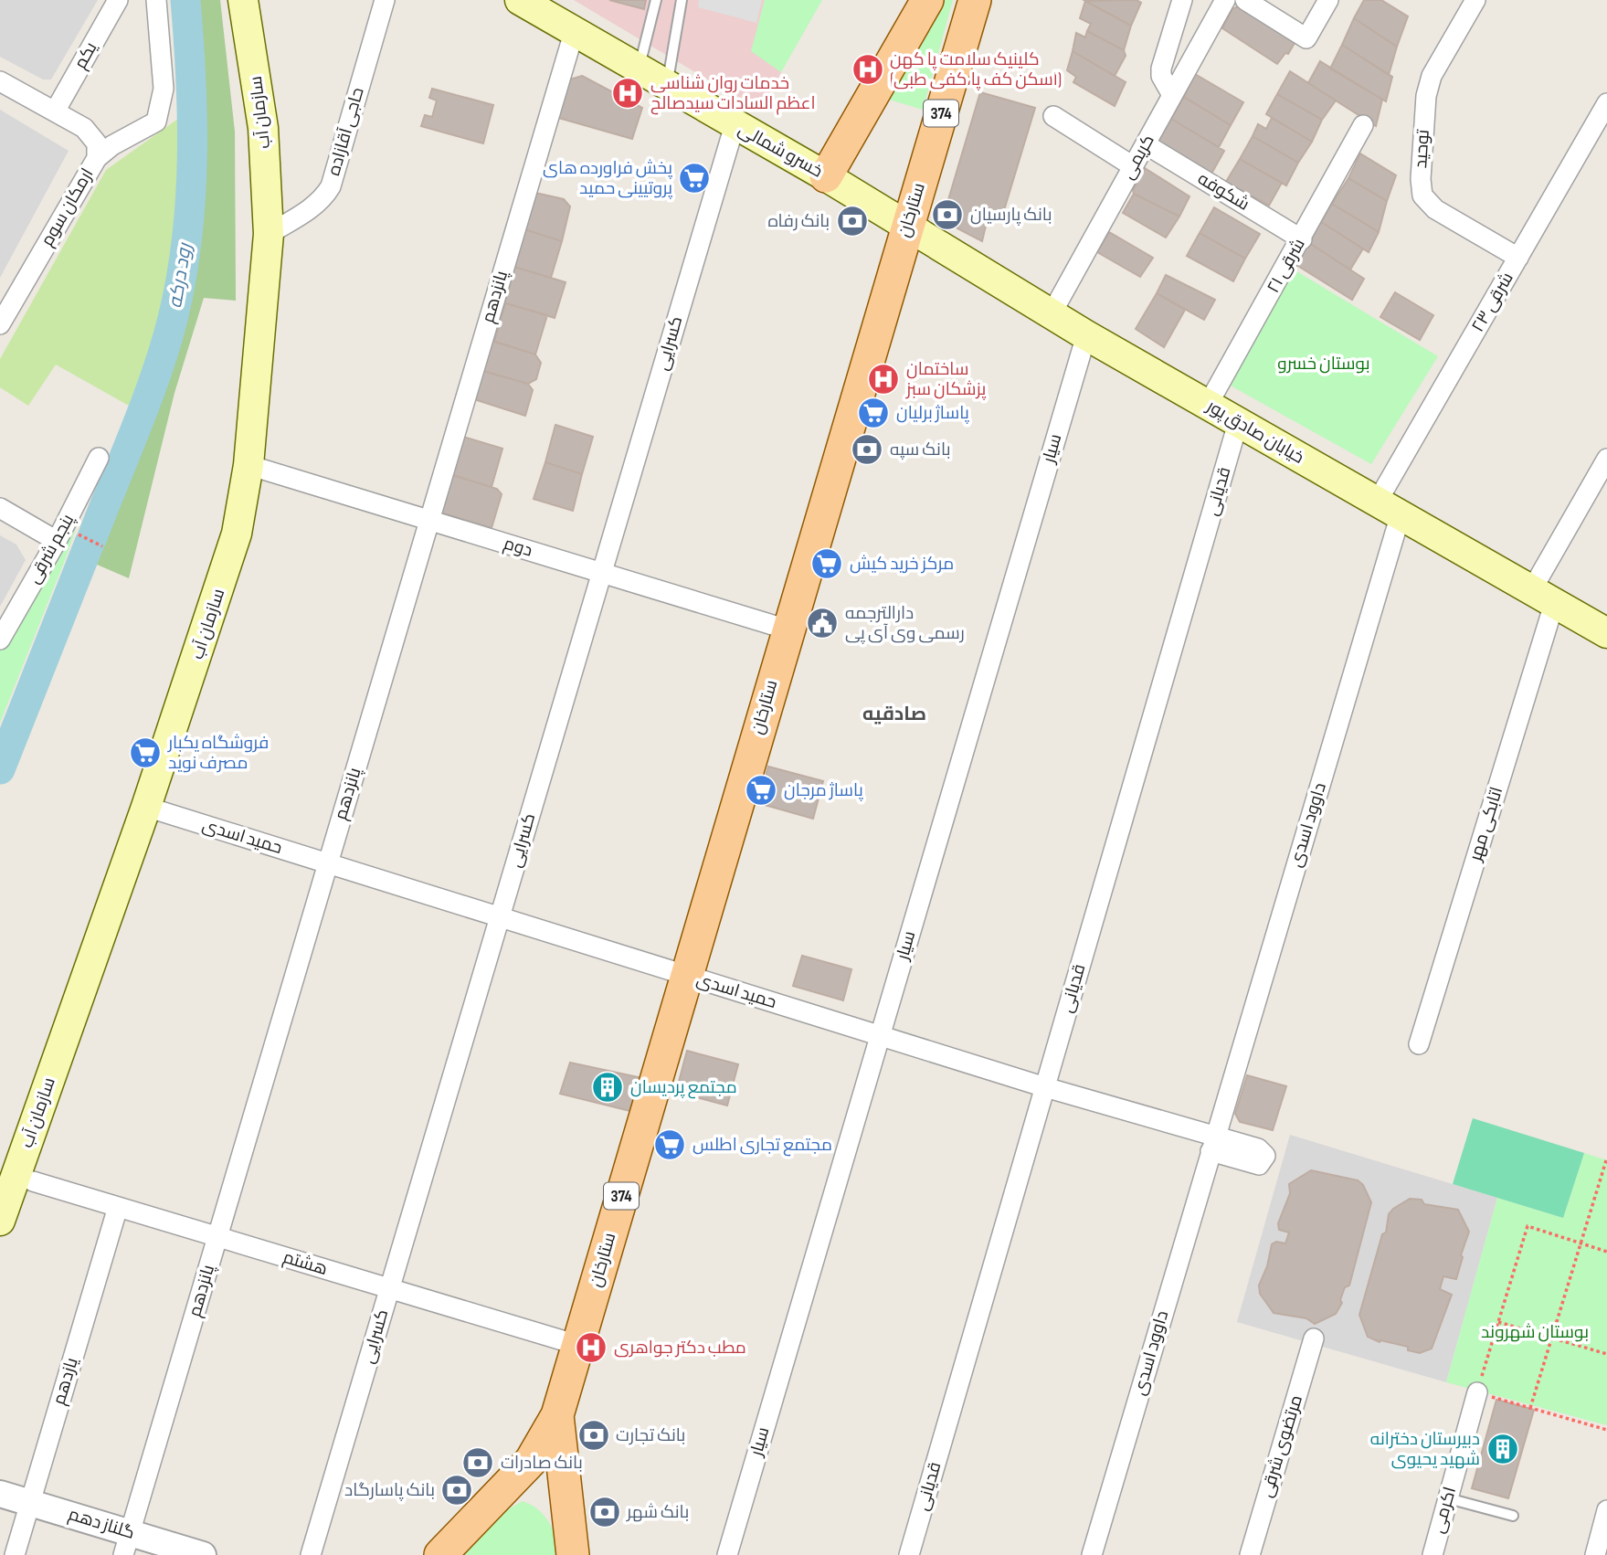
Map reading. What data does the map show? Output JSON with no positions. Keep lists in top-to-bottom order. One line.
{"streets":{"main road":["سازمان آب","374","خسرو شمالی","ستارخان","خیابان صادق پور"],"street":["یکم","حاجی آقازاده","توحید","کریمی","شکوفه","ارمکان سوم","۲۱ شرقی","پانزدهم","۲۳ شرقی","کسرایی","سیار","قدیانی","دوم","پنجم شرقی","اتابکی مهر","داوود اسدی","حمید اسدی","هشتم","یازدهم","مرتضوی شرقی","اکرمی","گلناز دهم"]},"crossings":[["سازمان آب","حاجی آقازاده"],["سازمان آب","دوم"],["سازمان آب","حمید اسدی"],["سازمان آب","هشتم"],["توحید","۲۳ شرقی"],["خسرو شمالی","ستارخان"],["خسرو شمالی","پانزدهم"],["خسرو شمالی","کسرایی"],["خسرو شمالی","خیابان صادق پور"],["کریمی","شکوفه"],["کریمی","خیابان صادق پور"],["شکوفه","۲۱ شرقی"],["ستارخان","خیابان صادق پور"],["ستارخان","دوم"],["ستارخان","حمید اسدی"],["ستارخان","هشتم"],["۲۱ شرقی","خیابان صادق پور"],["پانزدهم","دوم"],["پانزدهم","حمید اسدی"],["پانزدهم","هشتم"],["پانزدهم","گلناز دهم"],["۲۳ شرقی","خیابان صادق پور"],["۲۳ شرقی","داوود اسدی"],["کسرایی","دوم"],["کسرایی","حمید اسدی"],["کسرایی","هشتم"],["خیابان صادق پور","سیار"],["خیابان صادق پور","قدیانی"],["خیابان صادق پور","اتابکی مهر"],["خیابان صادق پور","داوود اسدی"],["سیار","حمید اسدی"],["قدیانی","حمید اسدی"],["داوود اسدی","حمید اسدی"],["هشتم","یازدهم"],["یازدهم","گلناز دهم"]],"districts":["صادقیه"],"water":["رود درکه"],"parks":["بوستان خسرو","بوستان شهروند"],"places":{"hospital":["کلینیک سلامت پا کهن (اسکن کف پا،کفی طبی)","خدمات روان شناسی اعظم السادات سیدصالح","ساختمان پزشکان سبز","مطب دکتر جواهری"],"supermarket":["پخش فراورده های پروتیینی حمید","پاساژ برلیان","مرکز خرید کیش","فروشگاه یکبار مصرف نوید","پاساژ مرجان","مجتمع تجاری اطلس"],"bank":["بانک پارسیان","بانک رفاه","بانک سپه","بانک تجارت","بانک صادرات","بانک پاسارگاد","بانک شهر"],"public building":["دارالترجمه رسمی وی آی پی"],"building":["مجتمع پردیسان","دبیرستان دخترانه شهید یحیوی"]}}
